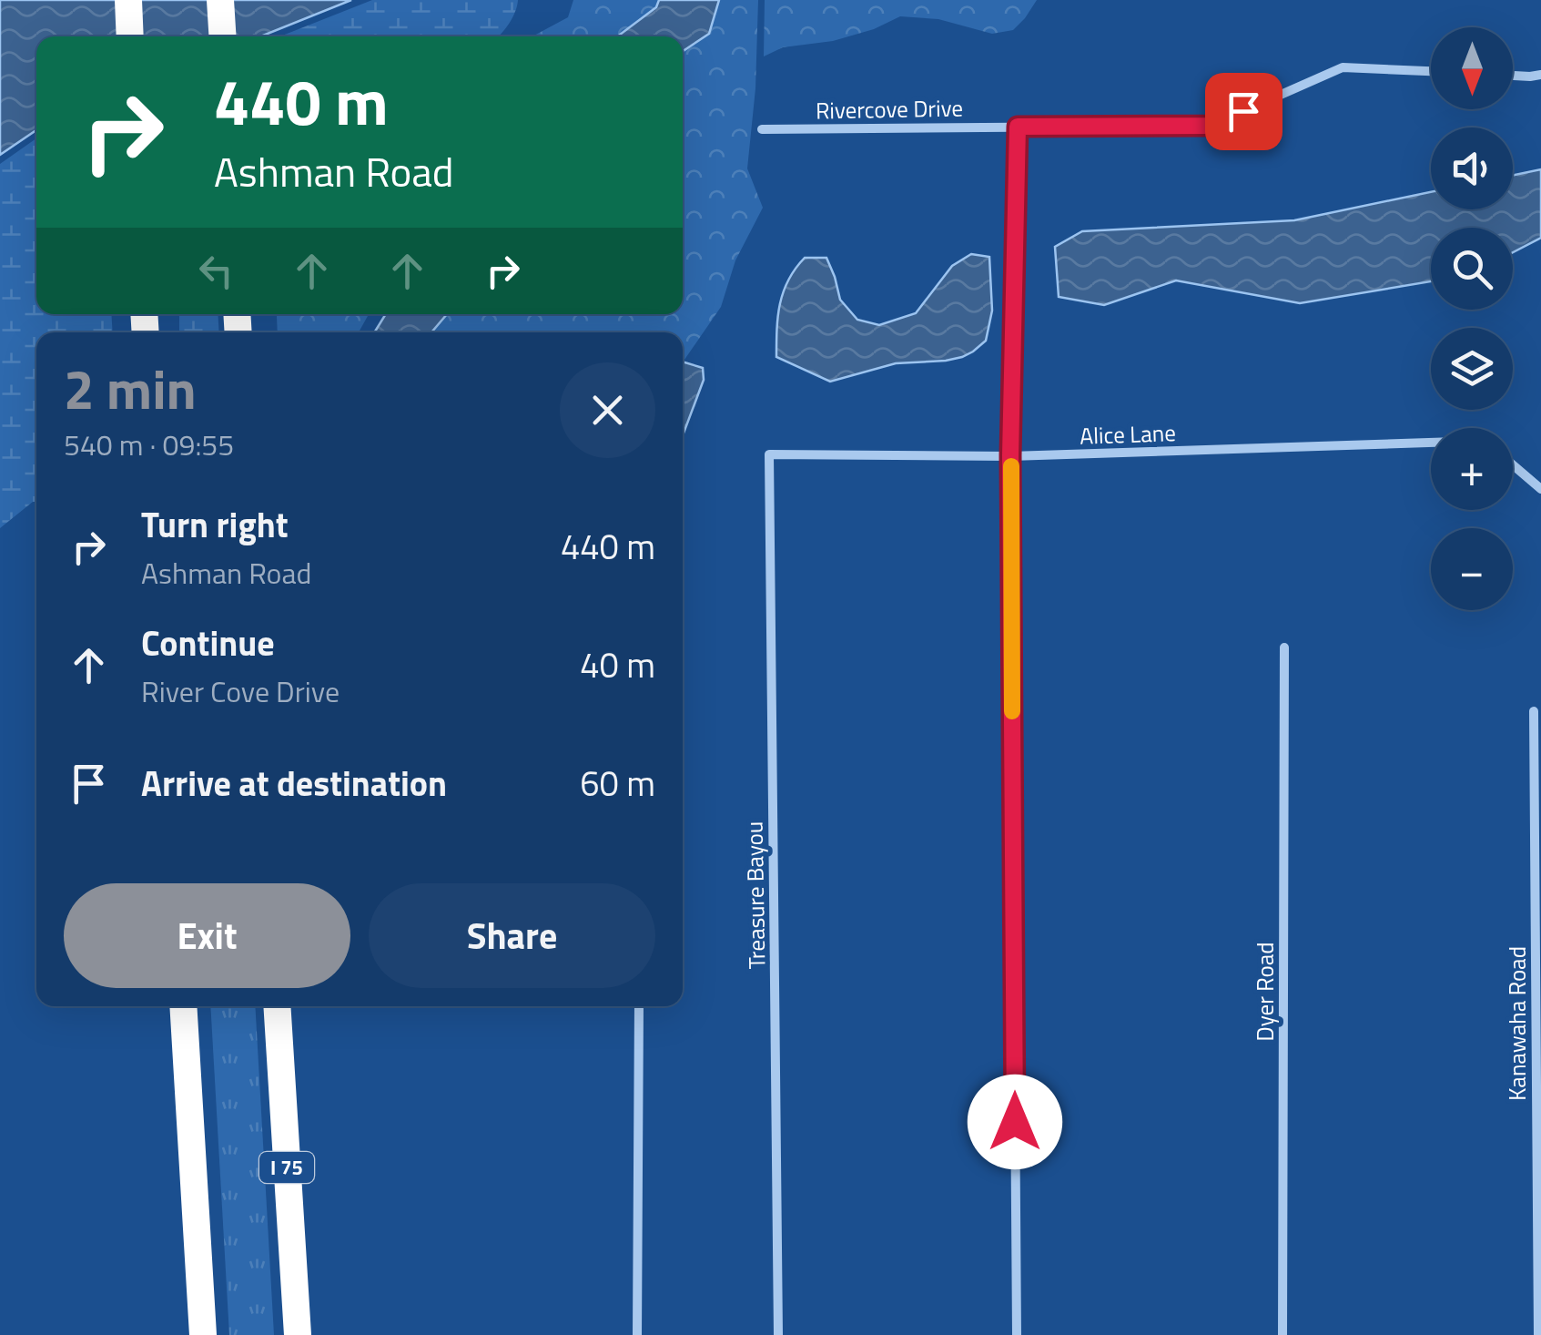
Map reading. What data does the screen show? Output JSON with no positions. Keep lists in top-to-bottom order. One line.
{"streets":{"highway":["I 75"],"street":["Rivercove Drive","Alice Lane","Treasure Bayou","Dyer Road","Kanawaha Road"]},"crossings":[["Alice Lane","Treasure Bayou"]],"north":"bottom","page":{"map_buttons":["+","−"],"turn":["440 m","Ashman Road"],"heading":["2 min","540 m · 09:55"],"list":[{"name":"Turn right","note":"Ashman Road","value":"440 m"},{"name":"Continue","note":"River Cove Drive","value":"40 m"},{"name":"Arrive at destination","value":"60 m"}],"buttons":["Exit","Share"]}}
